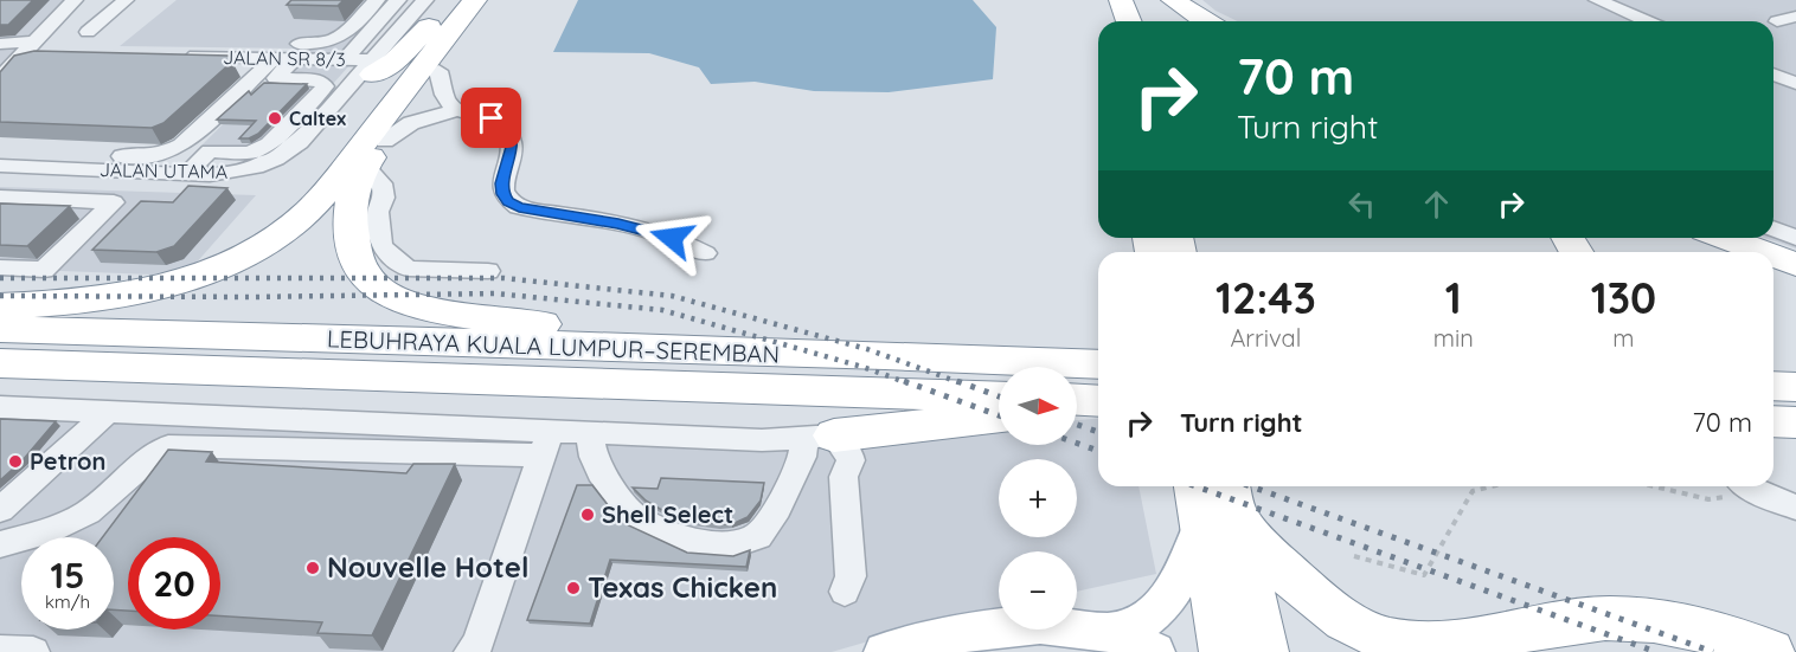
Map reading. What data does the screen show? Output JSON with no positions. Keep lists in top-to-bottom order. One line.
{"streets":{"highway":["LEBUHRAYA KUALA LUMPUR–SEREMBAN"],"street":["JALAN SR 8/3","JALAN UTAMA"]},"crossings":[["JALAN SR 8/3","JALAN UTAMA"]],"places":["Caltex","Petron","Shell Select","Nouvelle Hotel","Texas Chicken"],"north":"right","page":{"turn":["70 m","Turn right"],"eta":["12:43","Arrival","1","min","130","m"],"map_buttons":["+","−"],"list":[{"name":"Turn right","value":"70 m"}],"speed":"15 km/h","limit":"20"}}
